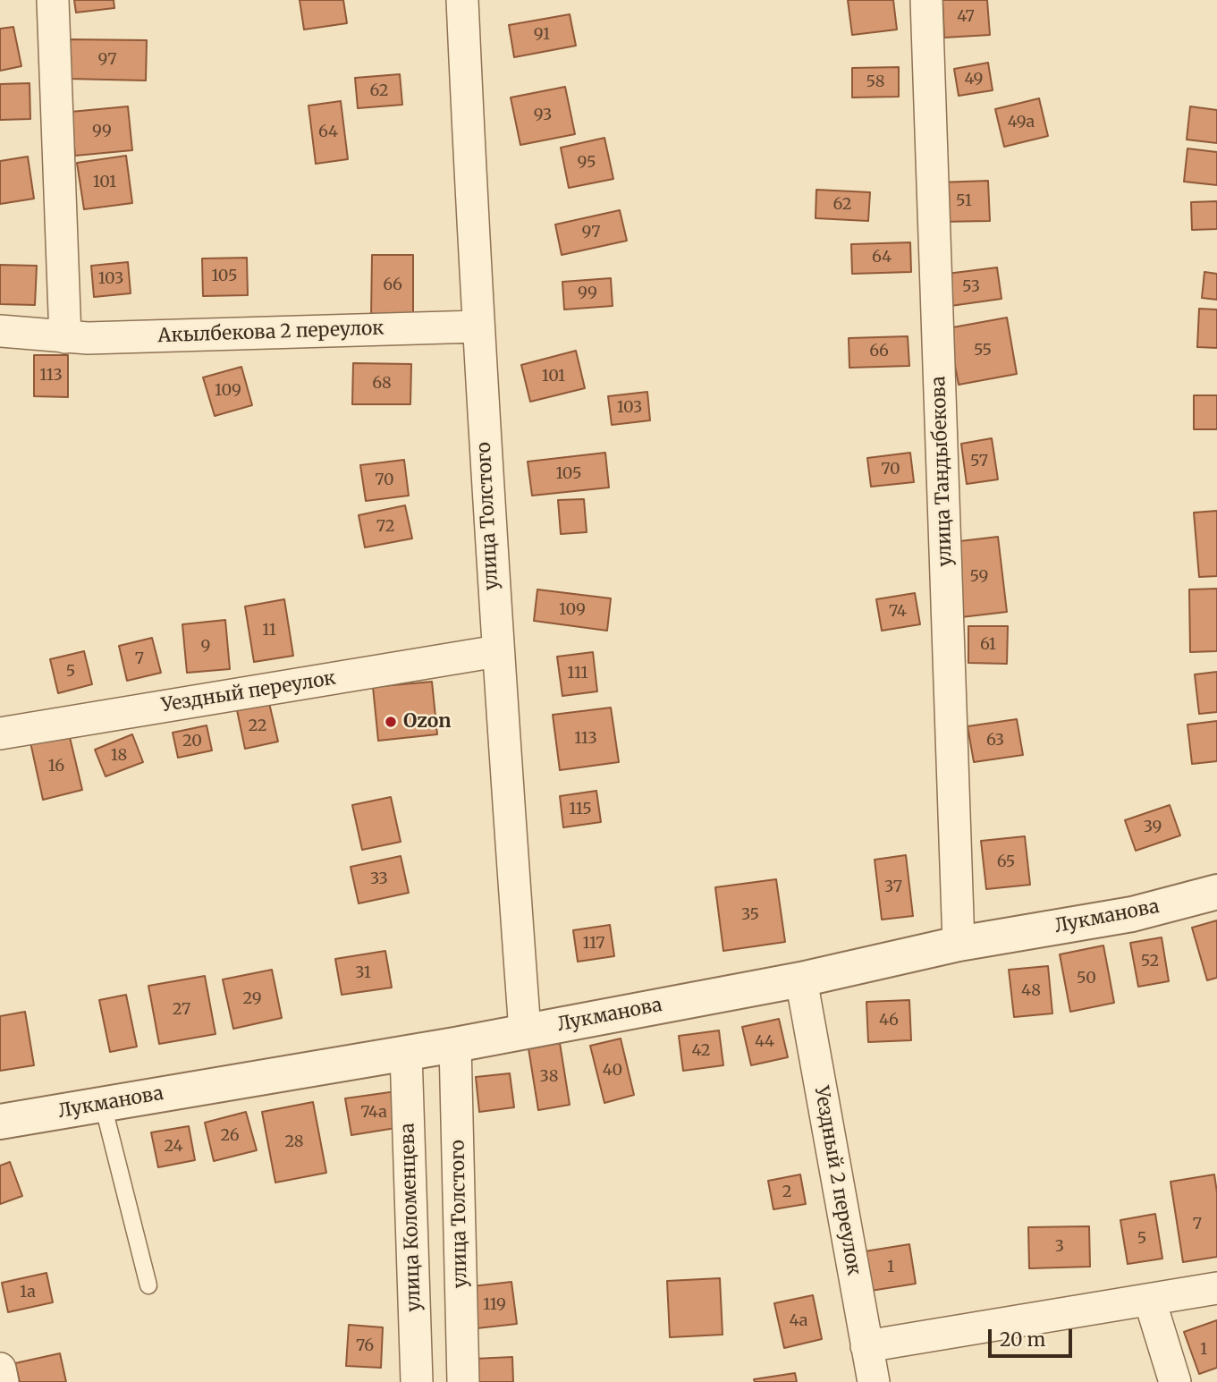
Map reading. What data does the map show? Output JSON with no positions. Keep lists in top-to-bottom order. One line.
{"streets":{"street":["Акылбекова 2 переулок","улица Тандыбекова","улица Толстого","Уездный переулок","Лукманова","Уездный 2 переулок","улица Коломенцева"]},"crossings":[["Акылбекова 2 переулок","улица Толстого"],["улица Тандыбекова","Лукманова"],["улица Толстого","Уездный переулок"],["улица Толстого","Лукманова"],["Лукманова","Уездный 2 переулок"],["Лукманова","улица Коломенцева"]],"places":["Ozon"],"house_numbers":["47","91","97","49","58","62","93","49а","99","64","95","101","51","62","97","64","105","103","66","53","99","55","66","113","101","68","109","103","57","70","105","70","72","59","109","74","11","61","9","7","5","111","22","113","63","20","18","16","115","39","65","33","37","35","117","52","31","50","48","29","27","46","44","42","40","38","74а","26","28","24","2","7","5","3","1","1а","119","4а","76","1"],"scale_bar":"20 m"}
